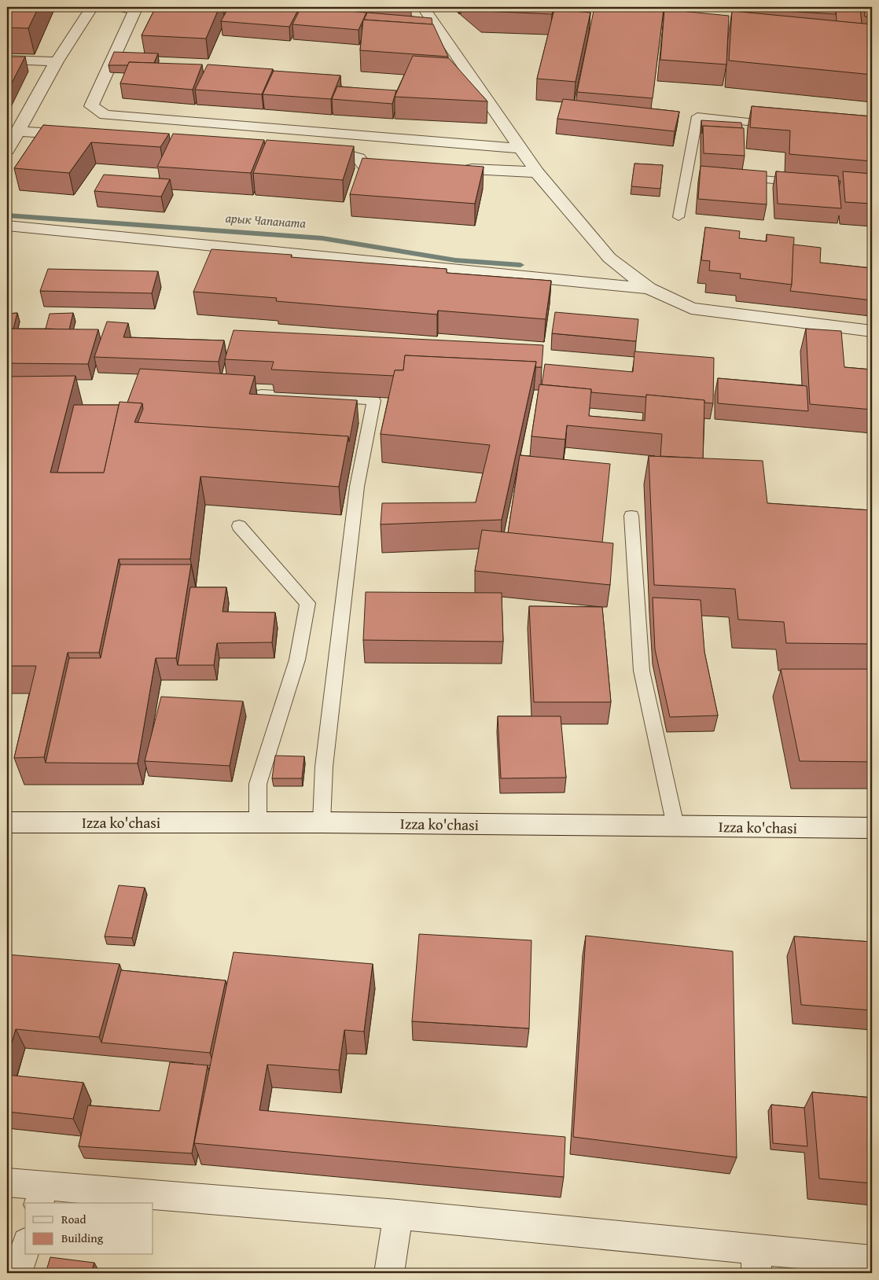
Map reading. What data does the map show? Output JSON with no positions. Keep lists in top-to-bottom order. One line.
{"streets":{"street":["Izza ko'chasi"]},"water":["арык Чапаната"],"legend":["Road","Building"]}
